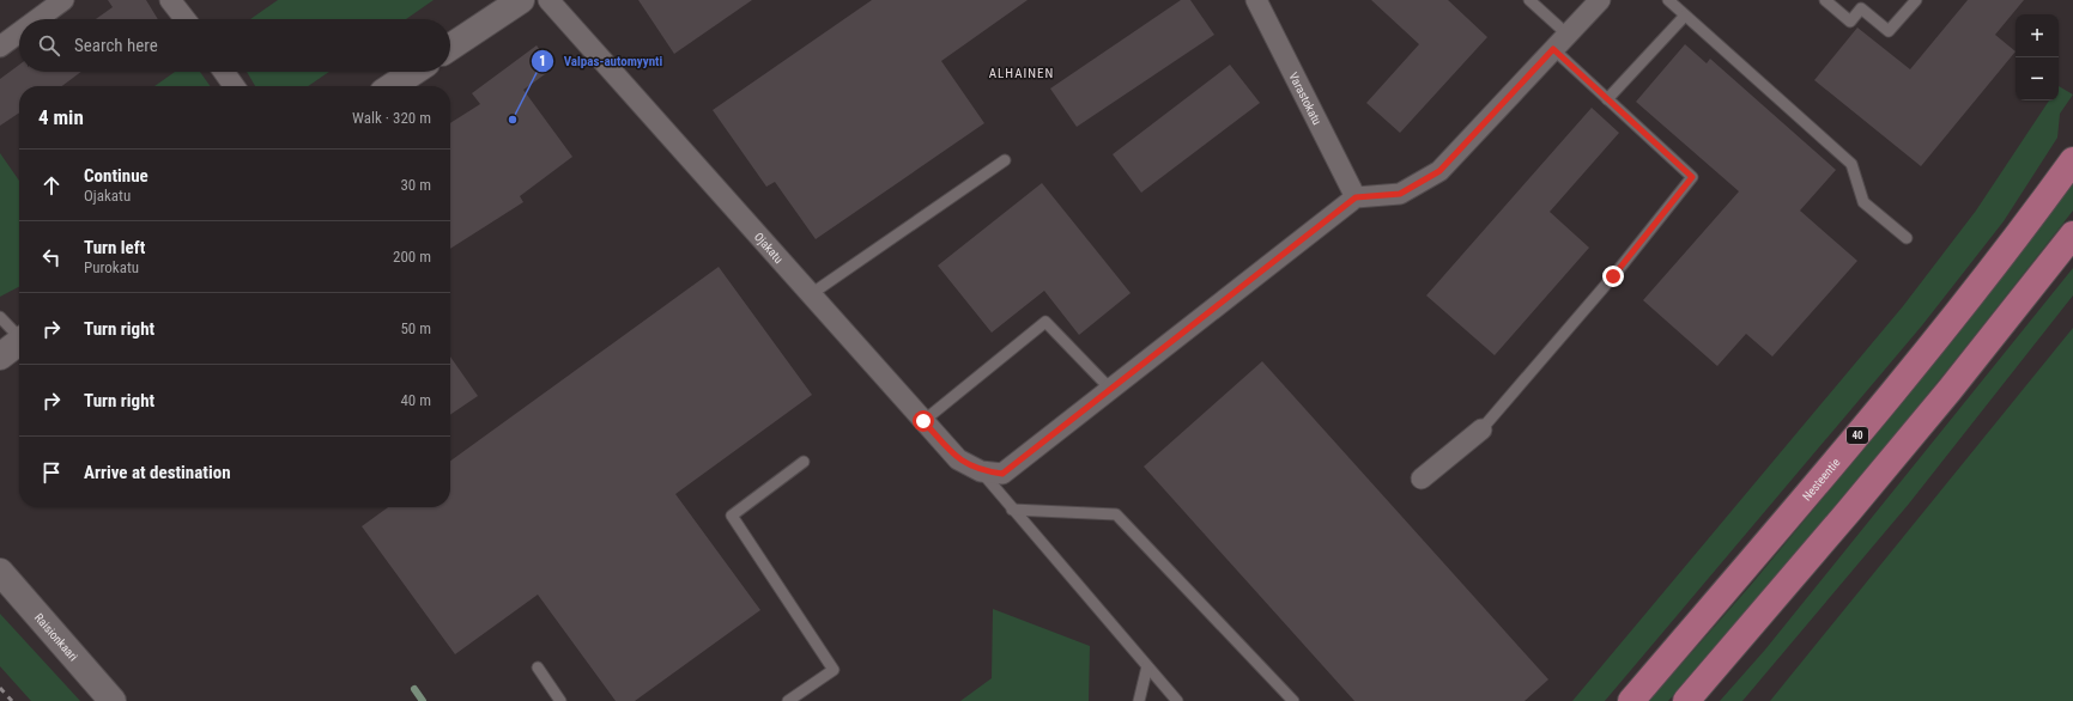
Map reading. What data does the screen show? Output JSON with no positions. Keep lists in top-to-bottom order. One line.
{"streets":{"main road":["40","Nesteentie"],"street":["Varastokatu","Ojakatu","Raisionkaari"]},"districts":["ALHAINEN"],"places":["Valpas-automyynti"],"page":{"map_buttons":["+","−"],"search":"Search here","heading":["4 min","Walk · 320 m"],"list":[["Continue","Ojakatu","30 m"],["Turn left","Purokatu","200 m"],["Turn right","50 m"],["Turn right","40 m"],"Arrive at destination"]}}
